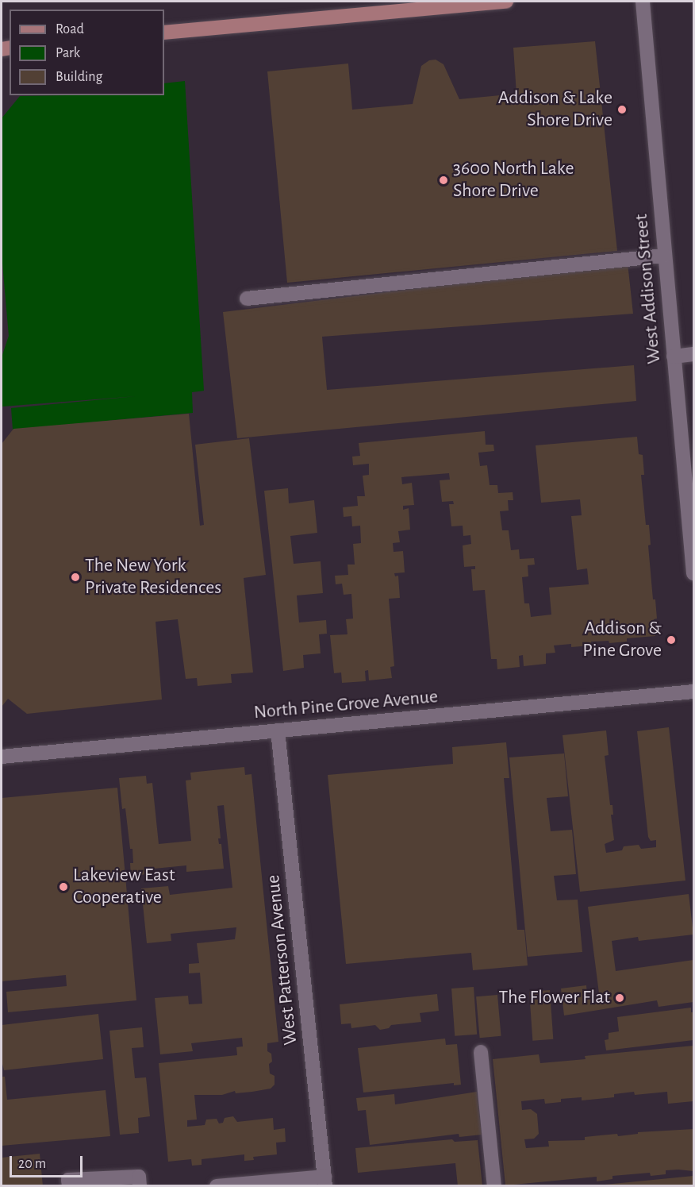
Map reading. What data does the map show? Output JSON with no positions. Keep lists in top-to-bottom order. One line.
{"streets":{"street":["West Addison Street","North Pine Grove Avenue","West Patterson Avenue"]},"crossings":[["North Pine Grove Avenue","West Patterson Avenue"]],"places":["Addison & Lake Shore Drive","3600 North Lake Shore Drive","The New York Private Residences","Addison & Pine Grove","Lakeview East Cooperative","The Flower Flat"],"legend":["Road","Park","Building"],"scale_bar":"20 m"}
